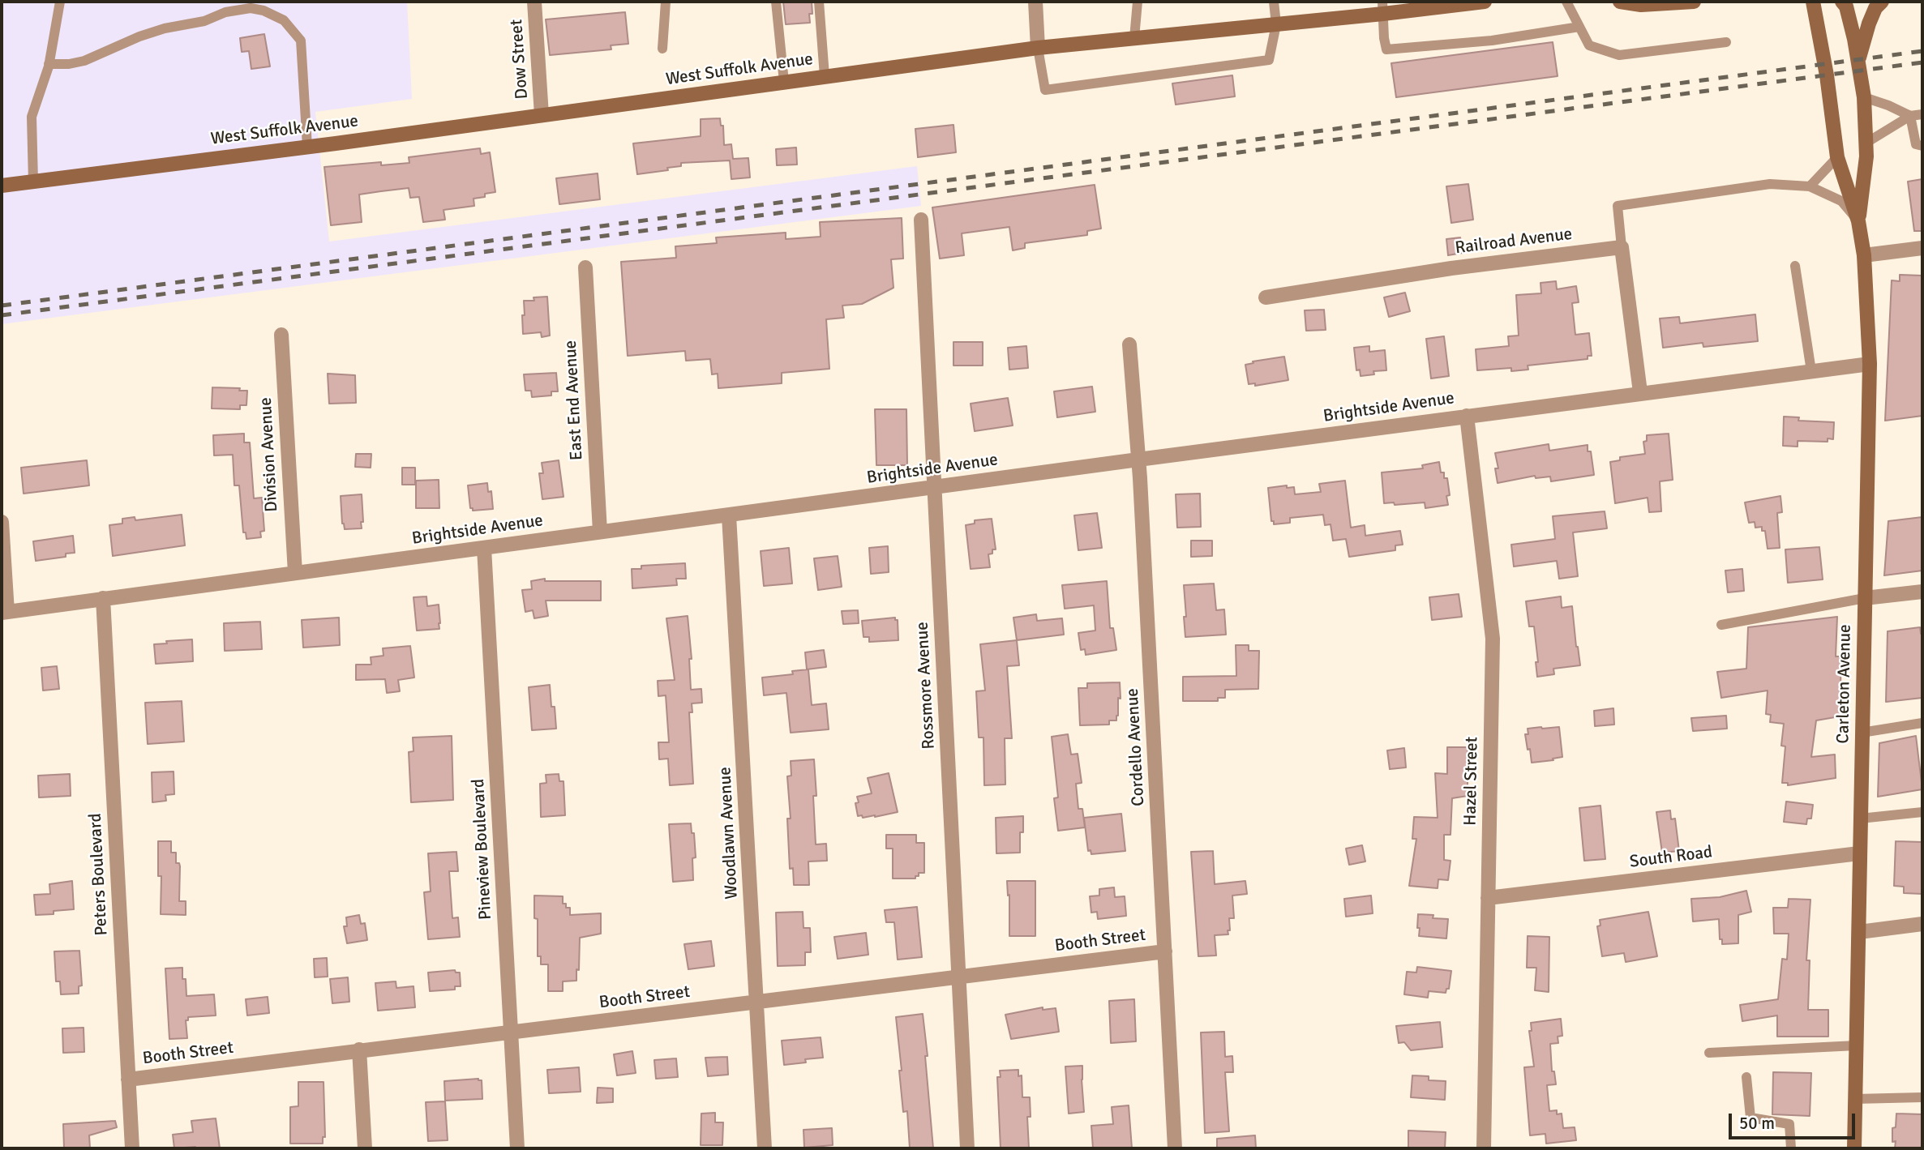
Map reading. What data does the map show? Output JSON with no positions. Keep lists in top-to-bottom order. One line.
{"streets":{"main road":["West Suffolk Avenue","Carleton Avenue"],"street":["Dow Street","Railroad Avenue","East End Avenue","Brightside Avenue","Division Avenue","Rossmore Avenue","Cordello Avenue","Hazel Street","Woodlawn Avenue","Pineview Boulevard","South Road","Peters Boulevard","Booth Street"]},"crossings":[["Dow Street","West Suffolk Avenue"],["East End Avenue","Brightside Avenue"],["Brightside Avenue","Division Avenue"],["Brightside Avenue","Carleton Avenue"],["Brightside Avenue","Rossmore Avenue"],["Brightside Avenue","Cordello Avenue"],["Brightside Avenue","Hazel Street"],["Brightside Avenue","Woodlawn Avenue"],["Brightside Avenue","Pineview Boulevard"],["Brightside Avenue","Peters Boulevard"],["Carleton Avenue","South Road"],["Rossmore Avenue","Booth Street"],["Cordello Avenue","Booth Street"],["Hazel Street","South Road"],["Woodlawn Avenue","Booth Street"],["Pineview Boulevard","Booth Street"],["Peters Boulevard","Booth Street"]],"scale_bar":"50 m"}
